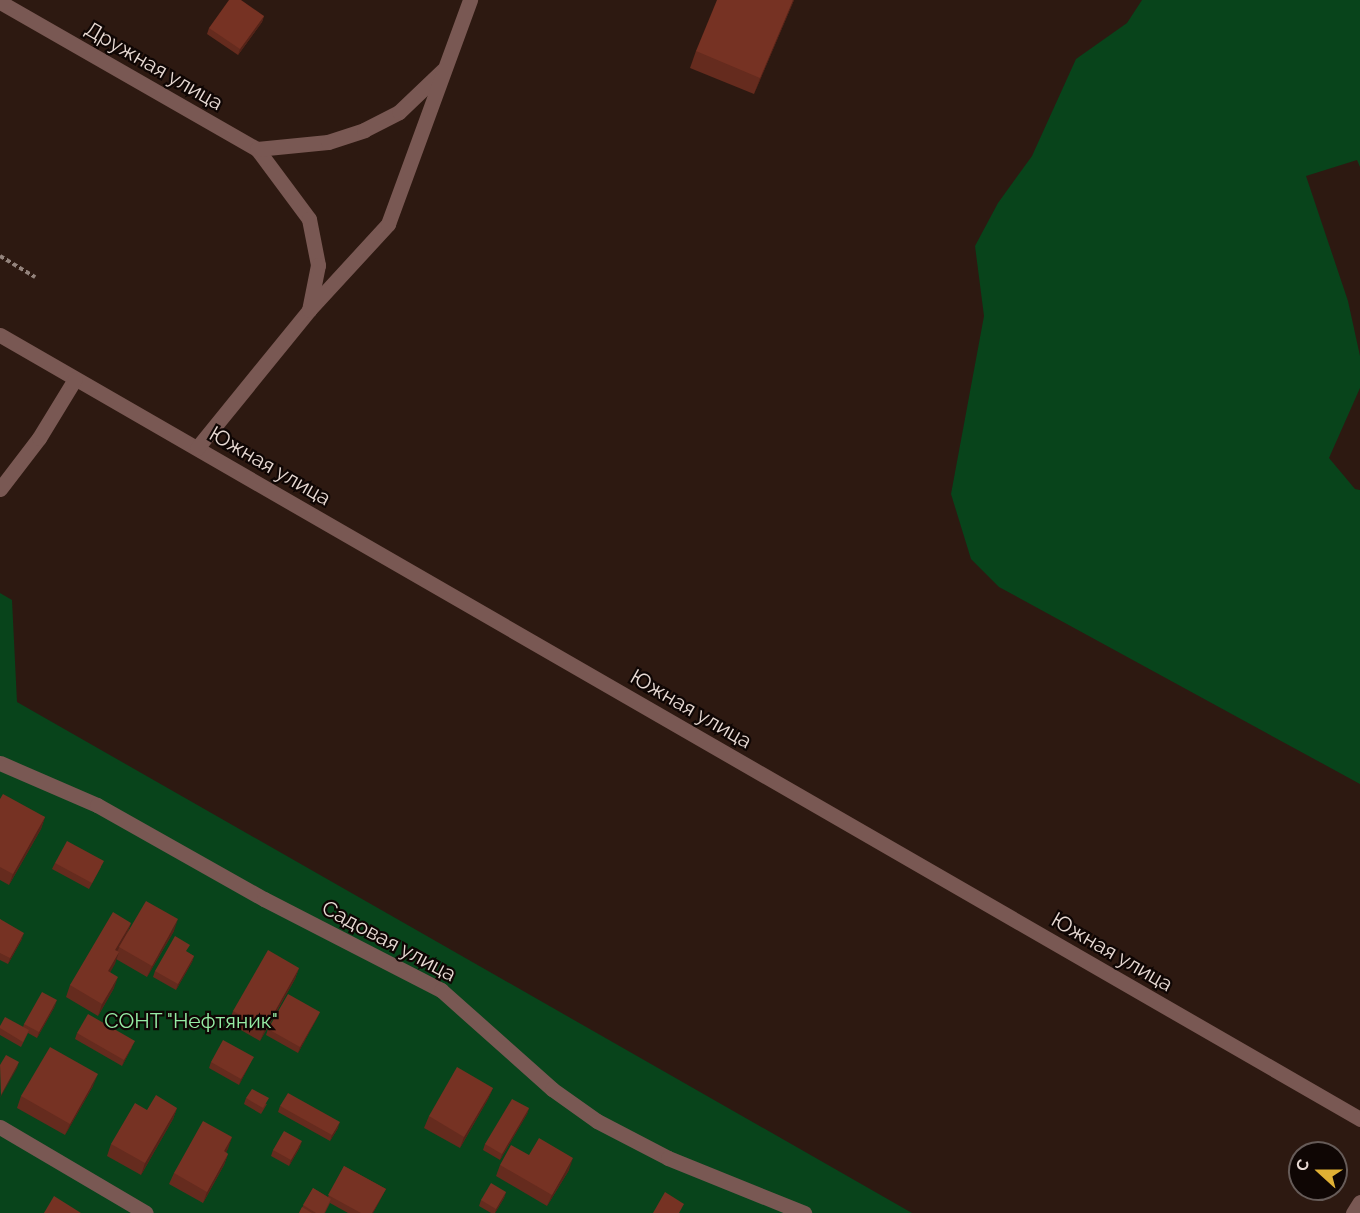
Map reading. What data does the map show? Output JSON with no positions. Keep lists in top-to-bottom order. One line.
{"streets":{"street":["Дружная улица","Южная улица","Садовая улица"]},"parks":["СОНТ \"Нефтяник\""],"north":"left"}
